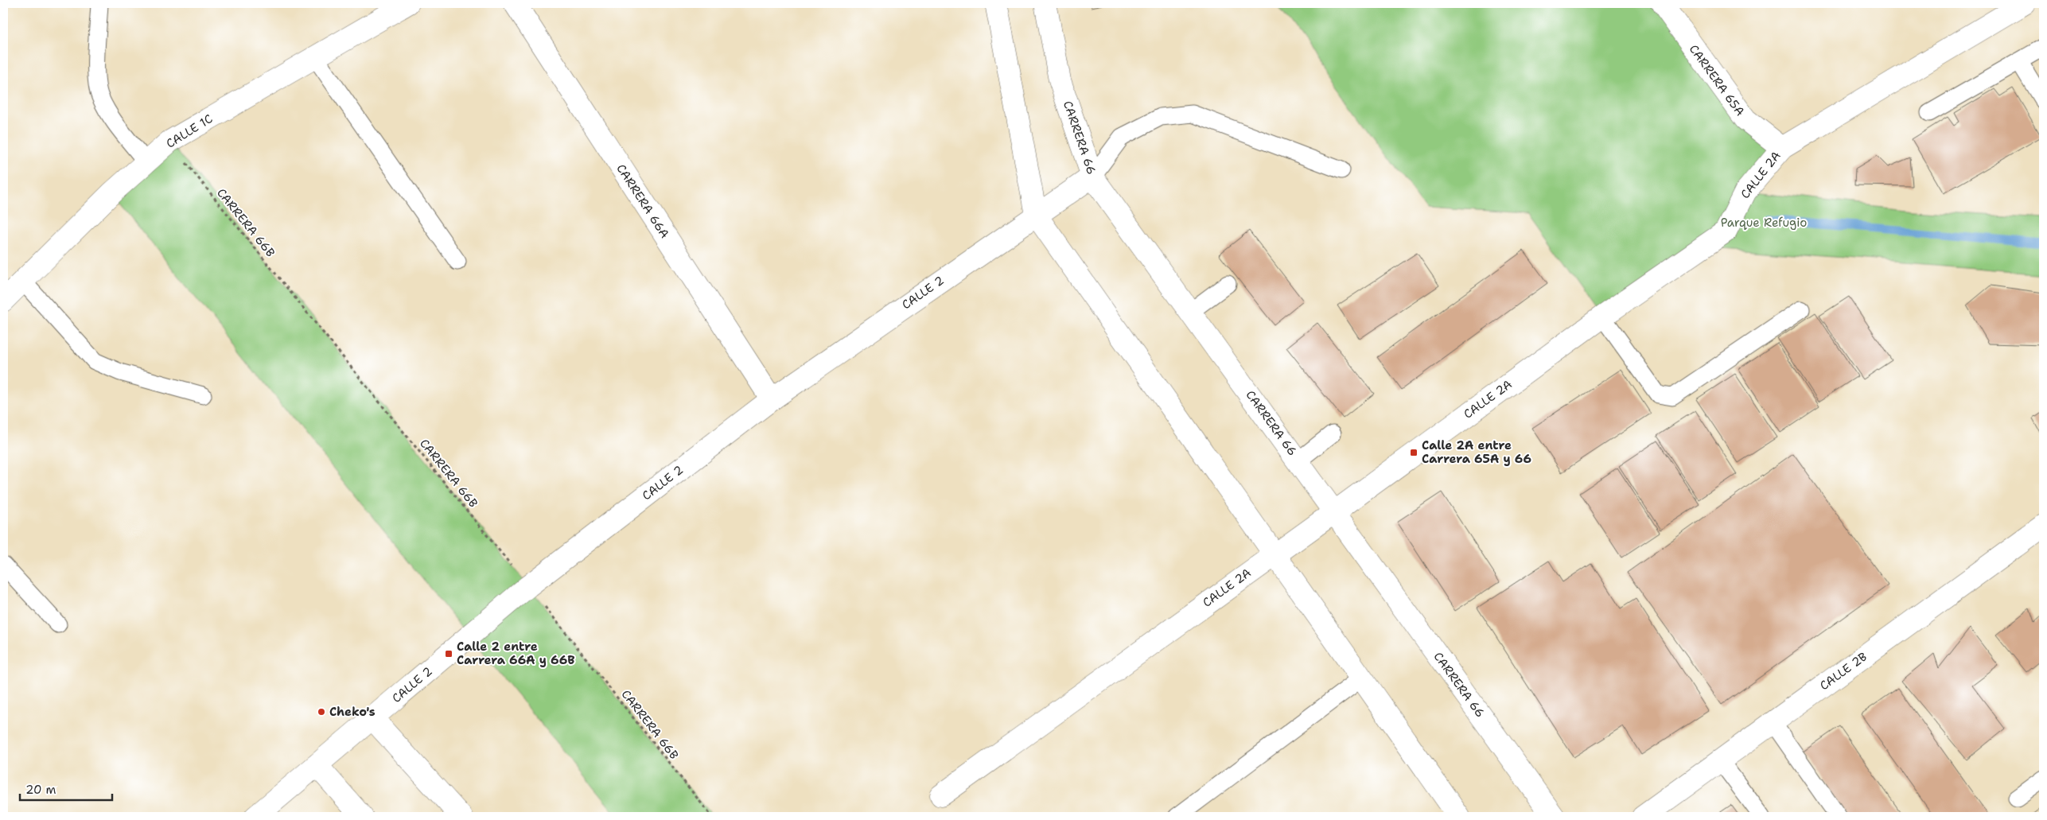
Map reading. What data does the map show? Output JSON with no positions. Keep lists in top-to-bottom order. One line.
{"streets":{"street":["CARRERA 65A","CALLE 1C","CARRERA 66","CALLE 2A","CARRERA 66A","CALLE 2","CALLE 2B"],"path":["CARRERA 66B"]},"crossings":[["CARRERA 65A","CALLE 2A"],["CALLE 1C","CARRERA 66B"],["CARRERA 66","CALLE 2A"],["CARRERA 66","CALLE 2"],["CARRERA 66A","CALLE 2"],["CARRERA 66B","CALLE 2"]],"parks":["Parque Refugio"],"places":{"transit":["Calle 2A entre Carrera 65A y 66","Calle 2 entre Carrera 66A y 66B"],"other":["Cheko's"]},"scale_bar":"20 m"}
